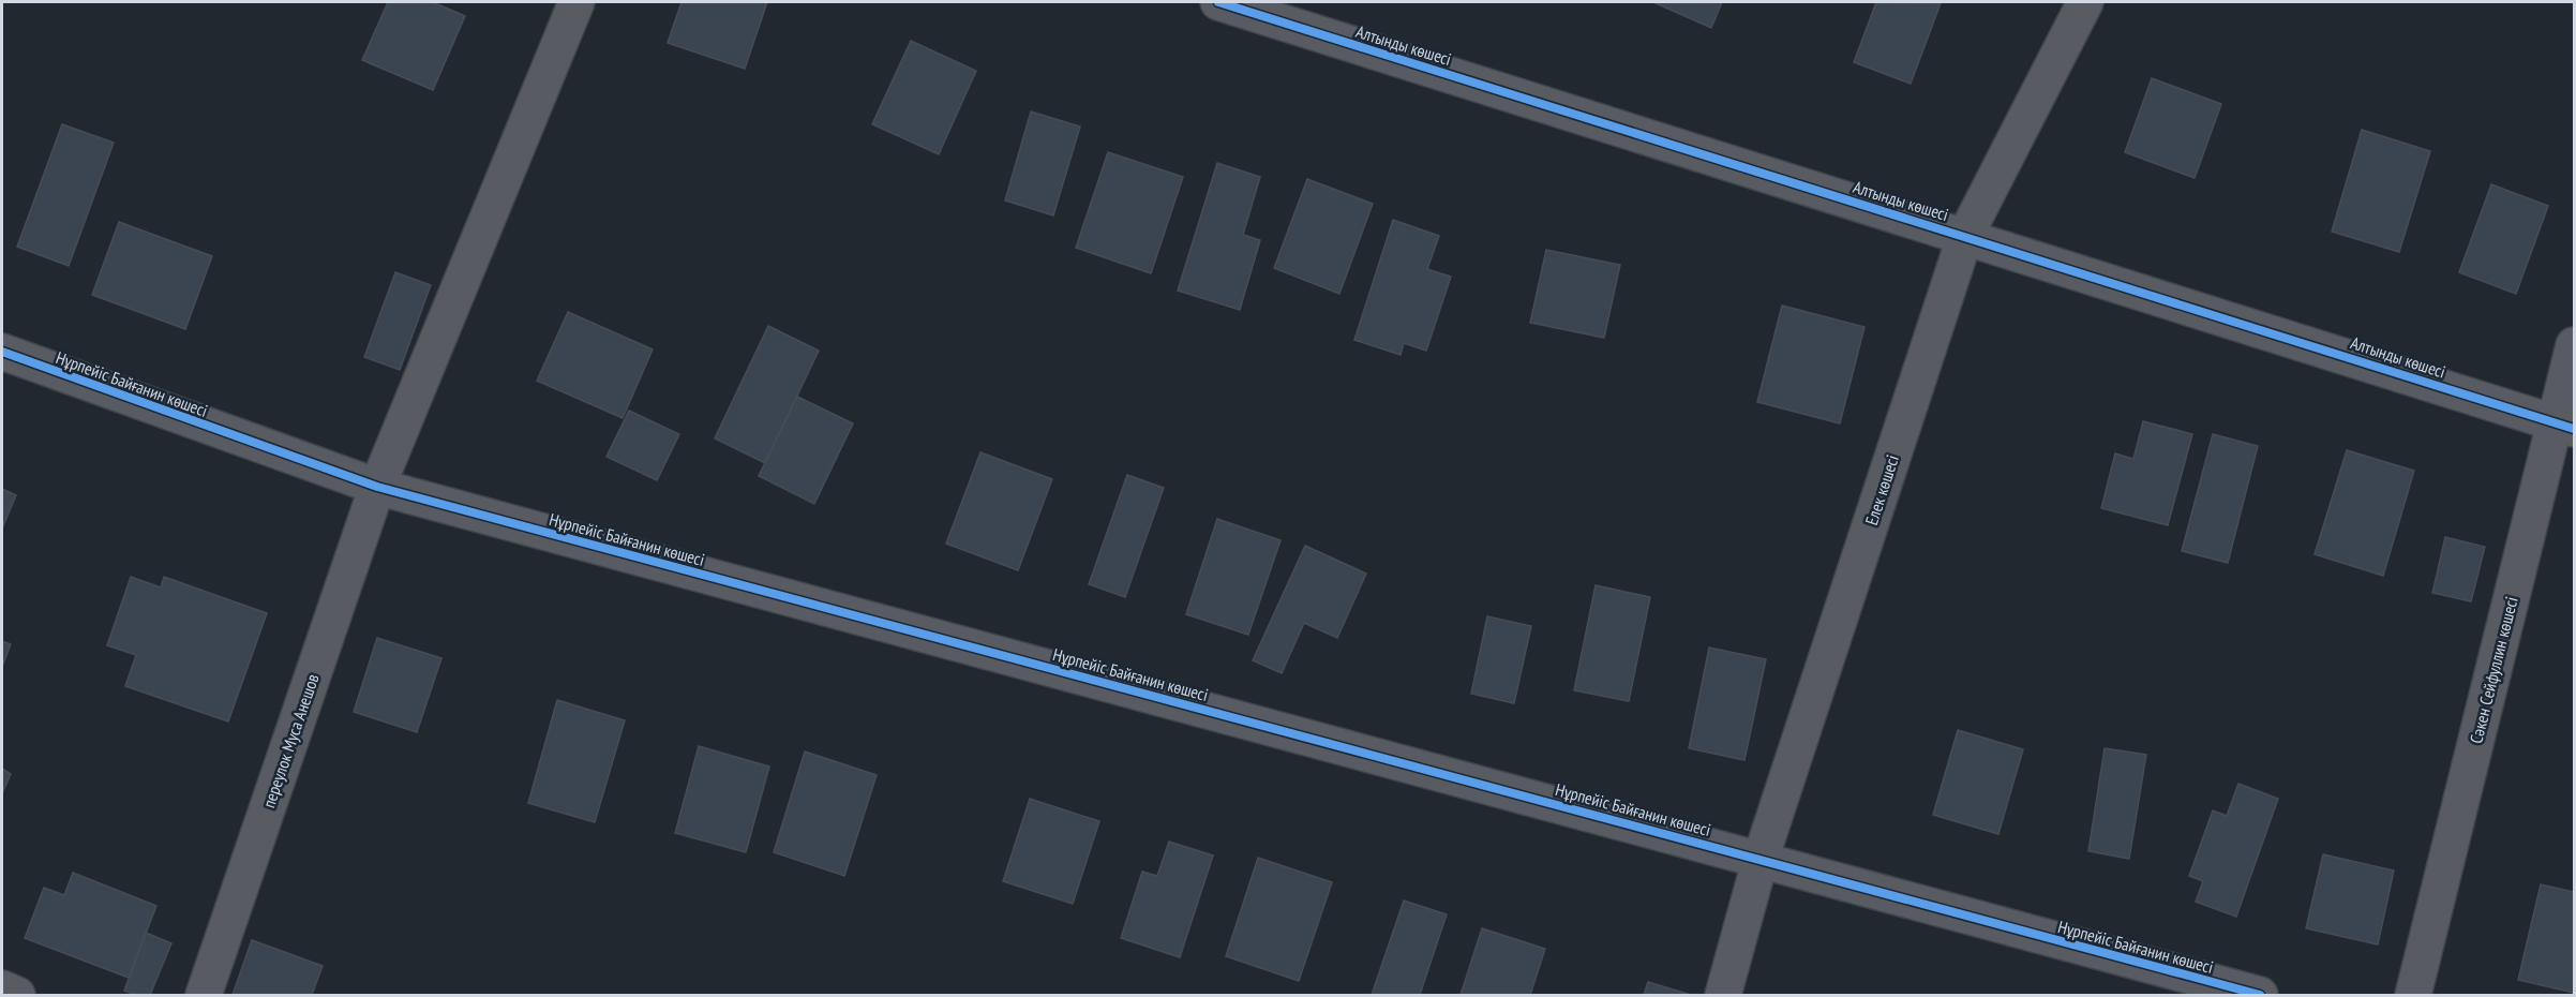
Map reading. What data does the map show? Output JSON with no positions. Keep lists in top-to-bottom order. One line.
{"streets":{"street":["Алтынды көшесі","Нұрпейіс Байғанин көшесі","Елек көшесі","Сәкен Сейфуллин көшесі","переулок Муса Анешов"]},"crossings":[["Алтынды көшесі","Елек көшесі"],["Алтынды көшесі","Сәкен Сейфуллин көшесі"],["Нұрпейіс Байғанин көшесі","Елек көшесі"],["Нұрпейіс Байғанин көшесі","переулок Муса Анешов"]]}
